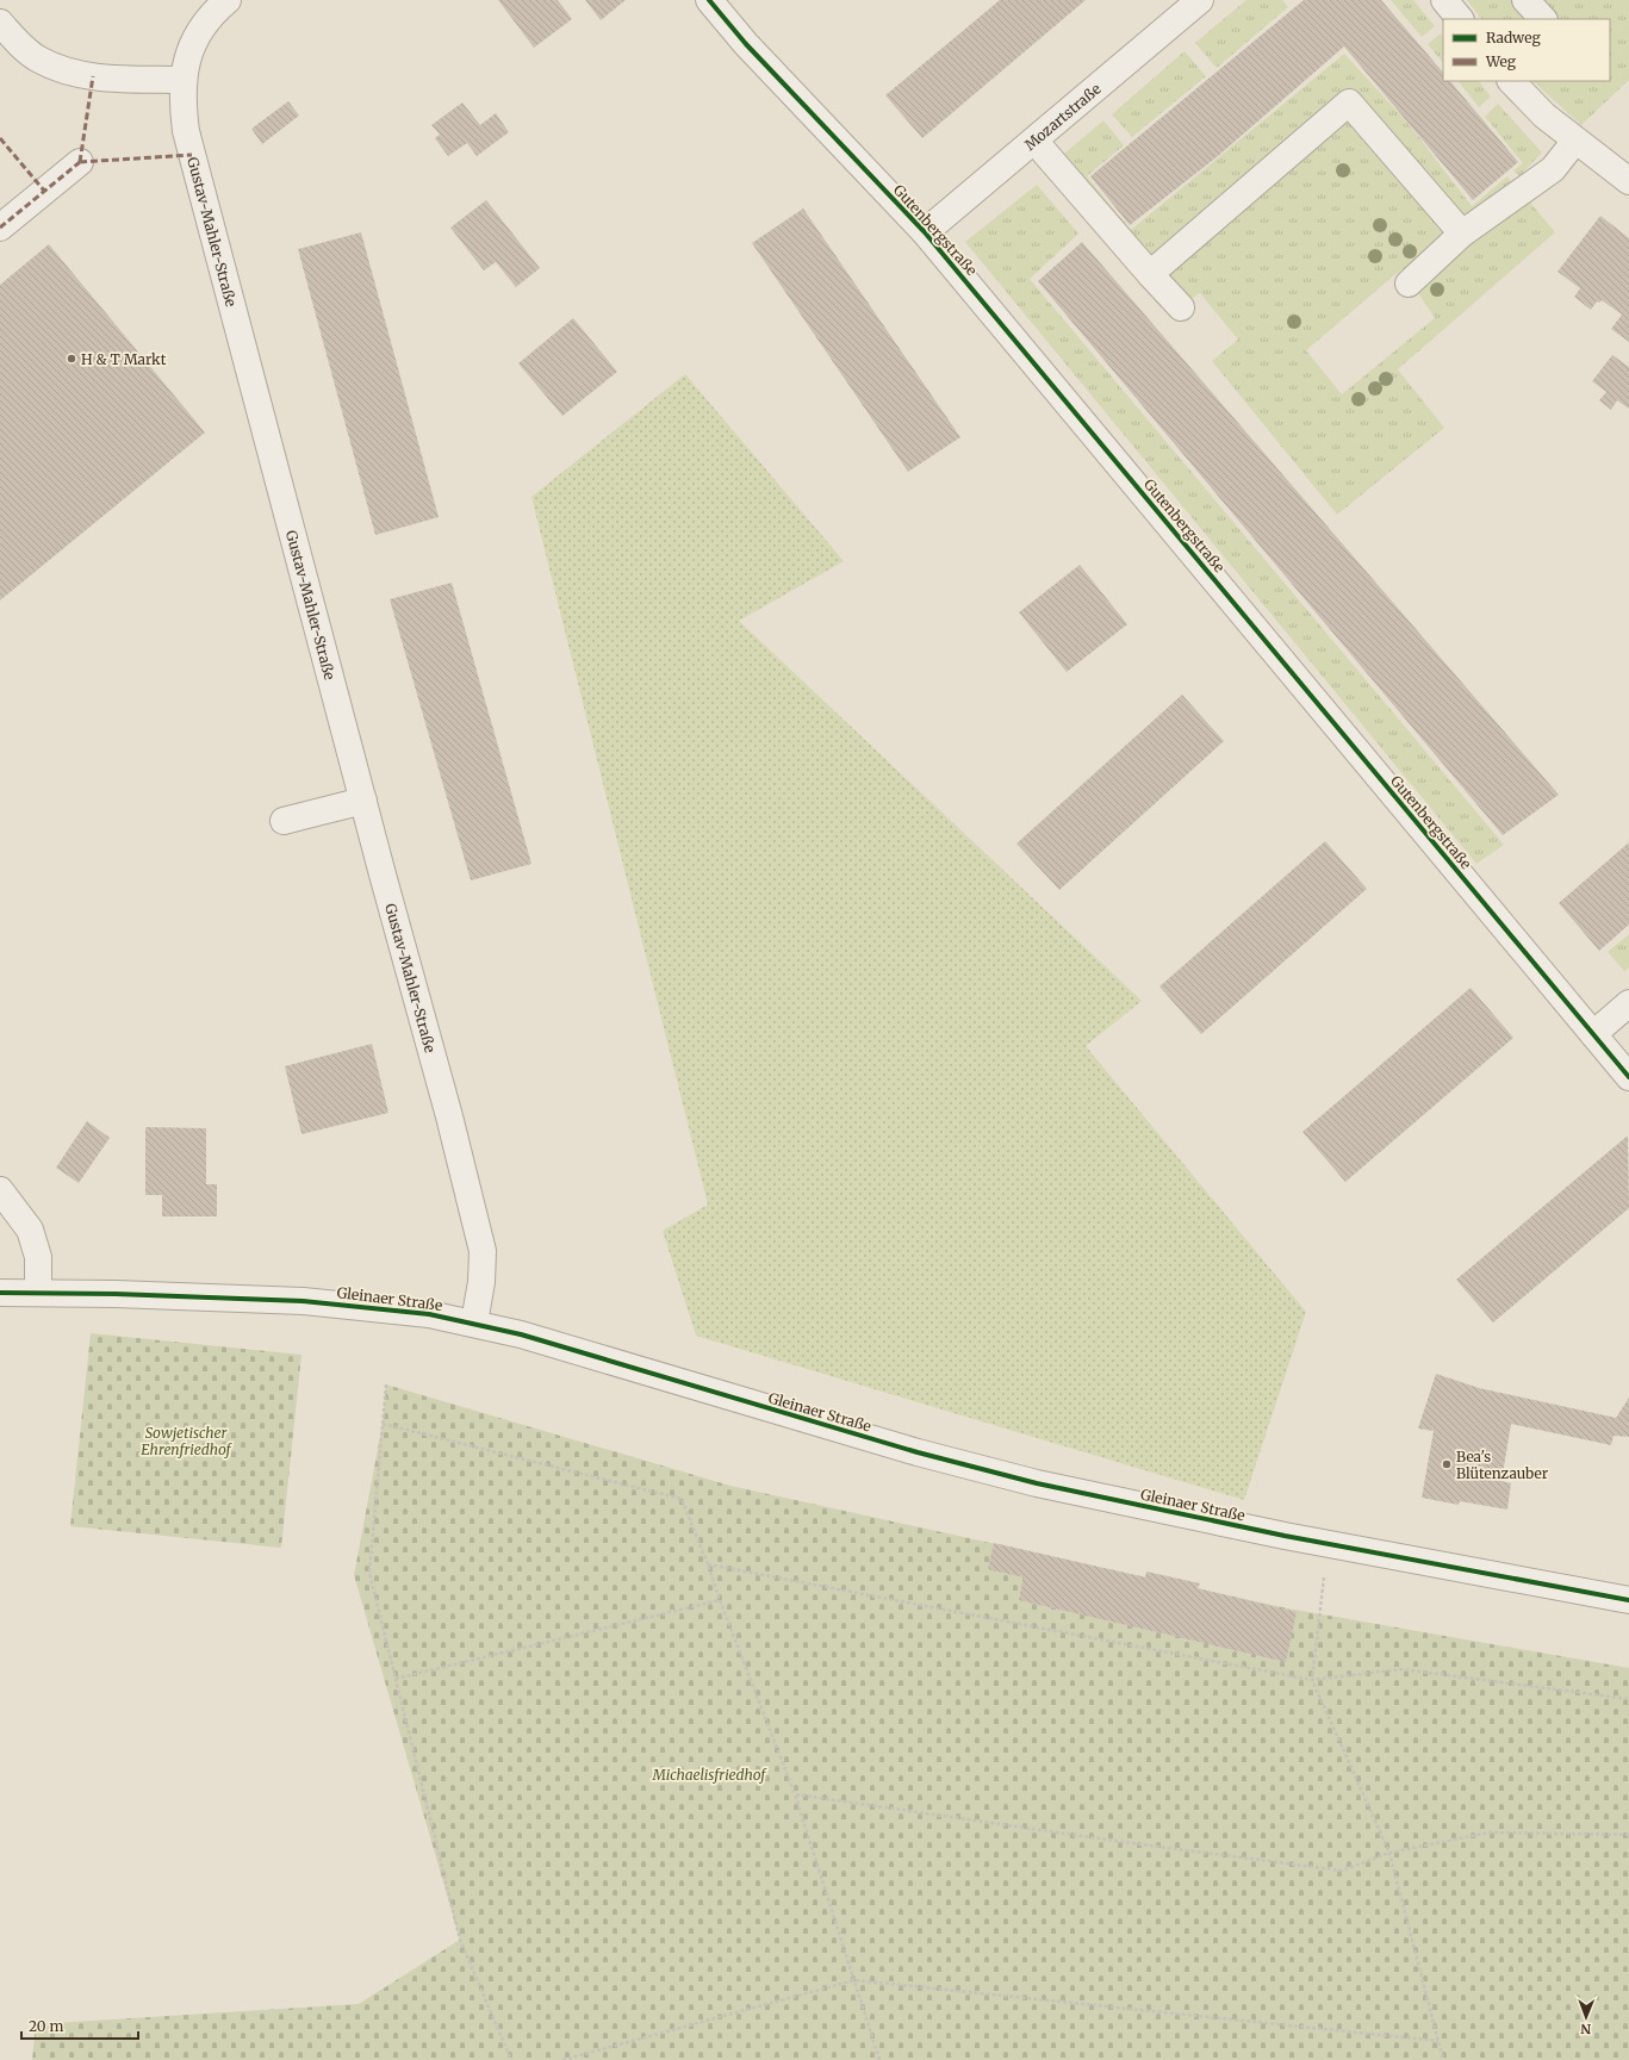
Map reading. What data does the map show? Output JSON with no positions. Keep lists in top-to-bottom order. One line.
{"streets":{"street":["Mozartstraße","Gutenbergstraße","Gustav-Mahler-Straße","Gleinaer Straße"]},"crossings":[["Mozartstraße","Gutenbergstraße"],["Gustav-Mahler-Straße","Gleinaer Straße"]],"parks":["Sowjetischer Ehrenfriedhof","Michaelisfriedhof"],"places":["H & T Markt","Bea's Blütenzauber"],"legend":["Radweg","Weg"],"scale_bar":"20 m","north":"bottom"}
